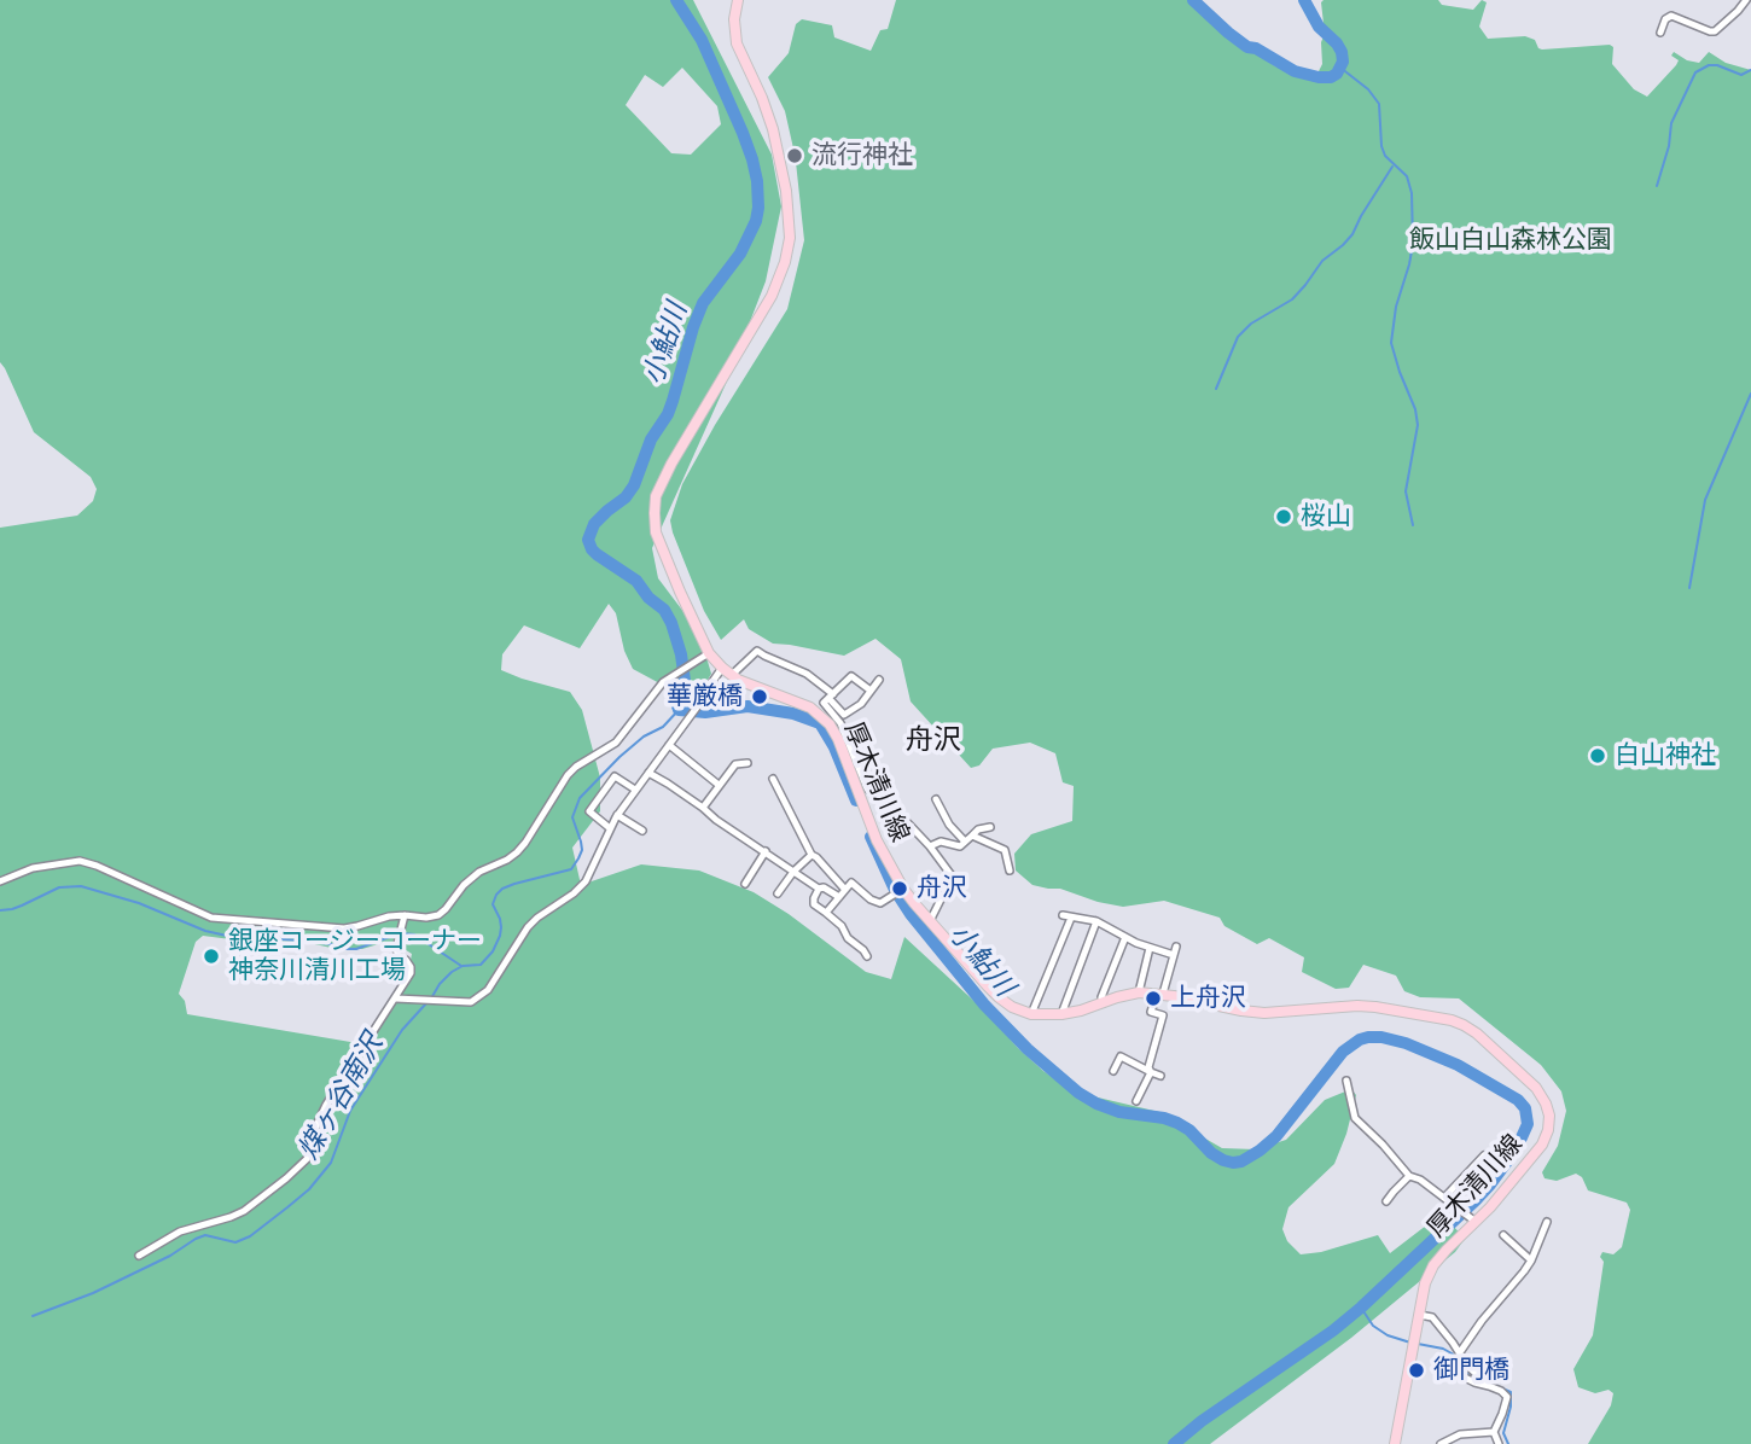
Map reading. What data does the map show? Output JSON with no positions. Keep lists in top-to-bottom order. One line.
{"streets":{"main road":["厚木清川線"]},"districts":["舟沢"],"water":["小鮎川","煤ヶ谷南沢"],"parks":["飯山白山森林公園"],"places":["流行神社","桜山","華厳橋","白山神社","舟沢","銀座コージーコーナー 神奈川清川工場","上舟沢","御門橋"]}
